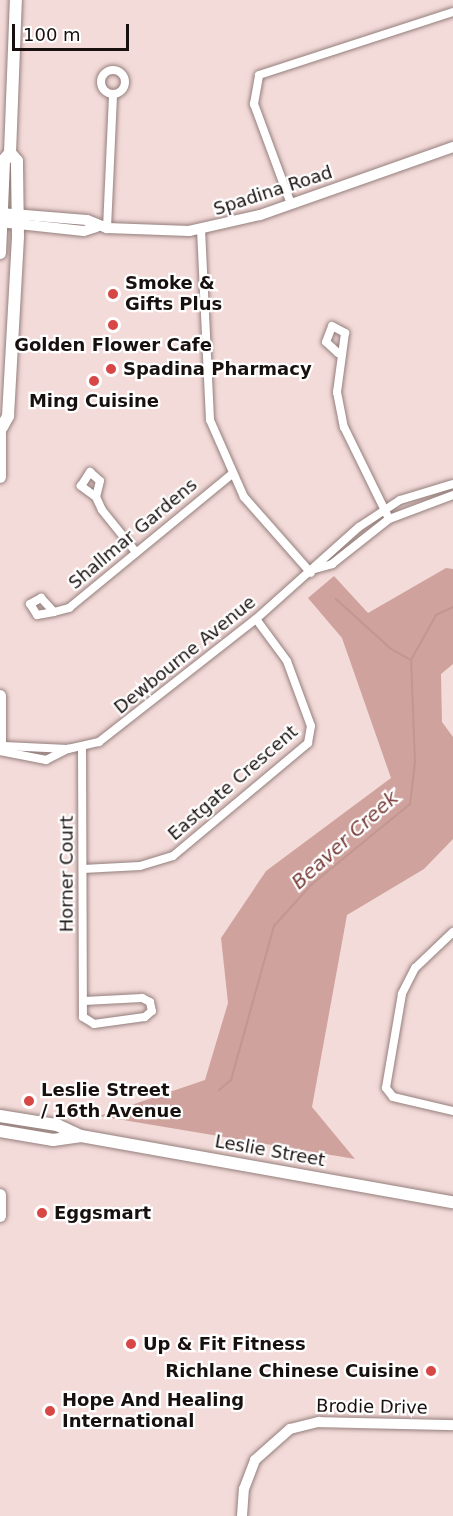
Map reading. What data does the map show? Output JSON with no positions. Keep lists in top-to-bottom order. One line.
{"streets":{"main road":["Leslie Street"],"street":["Spadina Road","Shallmar Gardens","Dewbourne Avenue","Eastgate Crescent","Horner Court","Brodie Drive"]},"crossings":[["Dewbourne Avenue","Eastgate Crescent"],["Dewbourne Avenue","Horner Court"],["Eastgate Crescent","Horner Court"]],"water":["Beaver Creek"],"places":["Smoke & Gifts Plus","Golden Flower Cafe","Spadina Pharmacy","Ming Cuisine","Leslie Street / 16th Avenue","Eggsmart","Up & Fit Fitness","Richlane Chinese Cuisine","Hope And Healing International"],"scale_bar":"100 m"}
